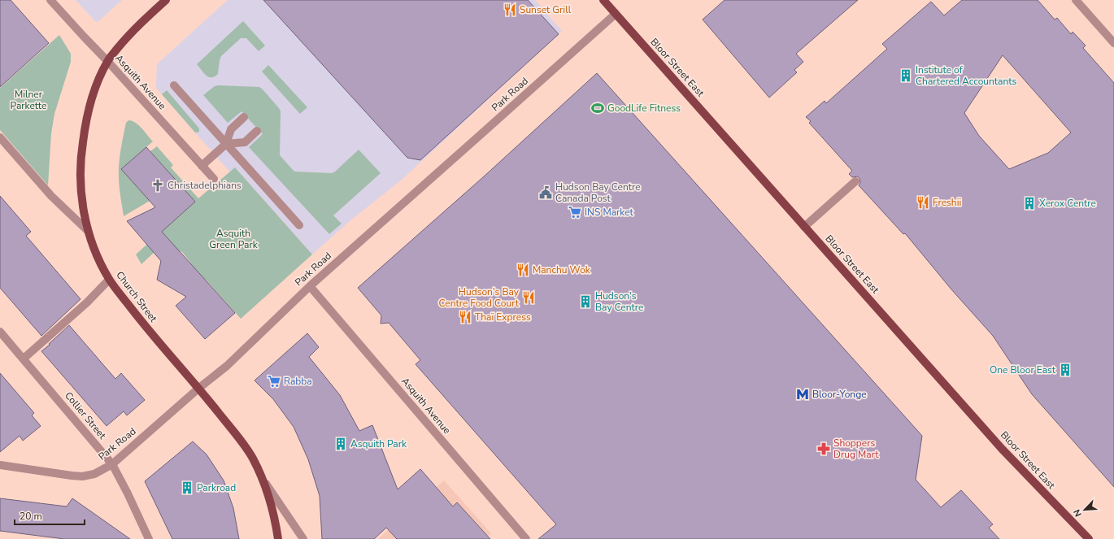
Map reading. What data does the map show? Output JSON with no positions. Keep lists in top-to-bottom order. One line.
{"streets":{"main road":["Bloor Street East","Church Street"],"street":["Asquith Avenue","Park Road","Collier Street"]},"crossings":[["Bloor Street East","Park Road"],["Asquith Avenue","Park Road"],["Asquith Avenue","Church Street"],["Park Road","Church Street"],["Park Road","Collier Street"]],"parks":["Milner Parkette","Asquith Green Park"],"places":{"restaurant":["Sunset Grill","Freshii","Manchu Wok","Hudson's Bay Centre Food Court","Thaï Express"],"building":["Institute of Chartered Accountants","Xerox Centre","Hudson's Bay Centre","One Bloor East","Asquith Park","Parkroad"],"sports":["GoodLife Fitness"],"church":["Christadelphians"],"public building":["Hudson Bay Centre Canada Post"],"supermarket":["INS Market","Rabba"],"metro station":["Bloor-Yonge"],"pharmacy":["Shoppers Drug Mart"]},"scale_bar":"20 m","north":"bottom left"}
